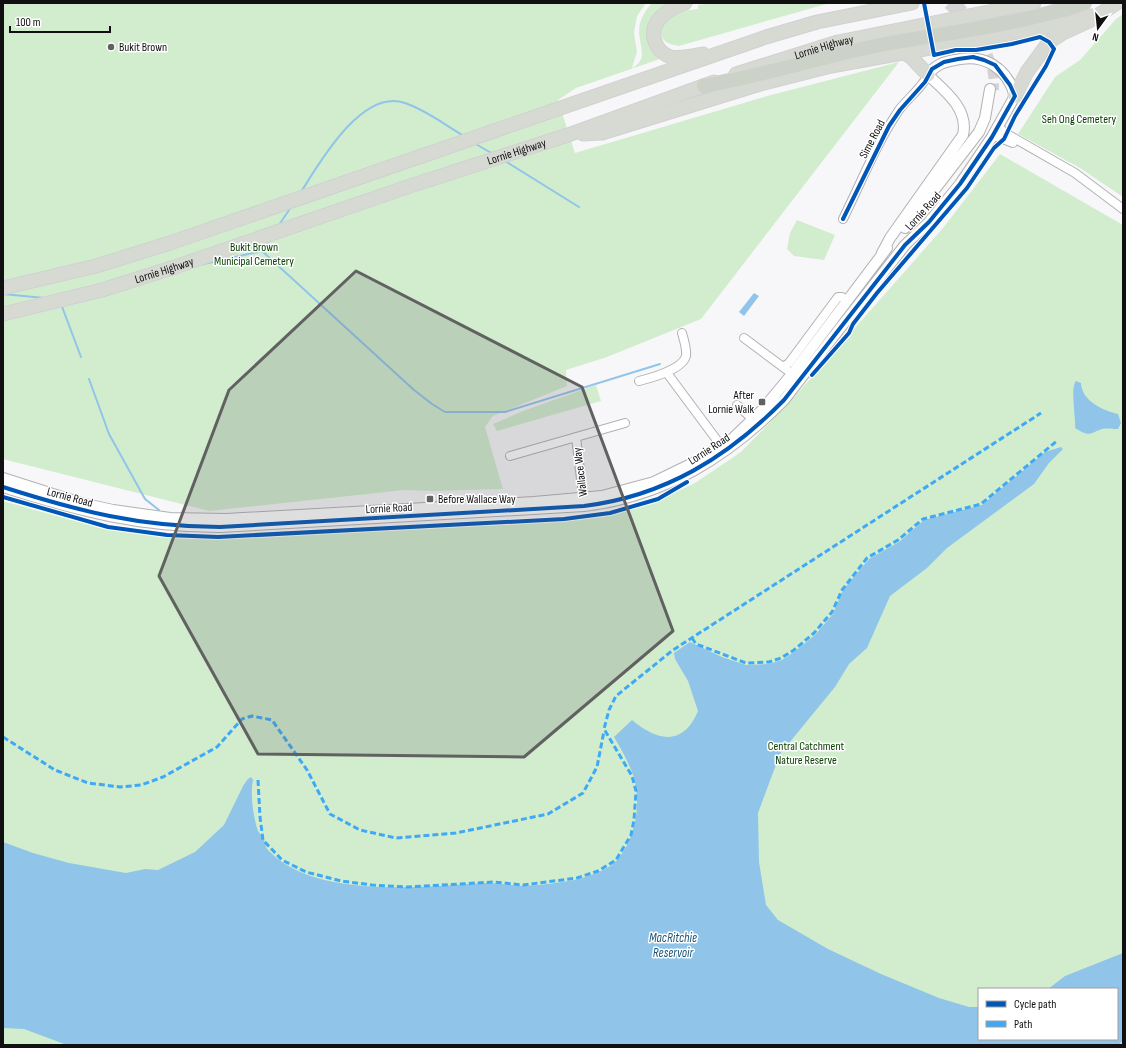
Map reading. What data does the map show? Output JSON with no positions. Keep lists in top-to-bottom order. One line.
{"streets":{"highway":["Lornie Highway"],"street":["Sime Road","Lornie Road","Wallace Way"]},"crossings":[["Lornie Road","Wallace Way"]],"water":["MacRitchie Reservoir"],"parks":["Seh Ong Cemetery","Bukit Brown Municipal Cemetery","Central Catchment Nature Reserve"],"places":{"other":["Bukit Brown"],"transit":["After Lornie Walk","Before Wallace Way"]},"legend":["Cycle path","Path"],"scale_bar":"100 m","north":"bottom"}
